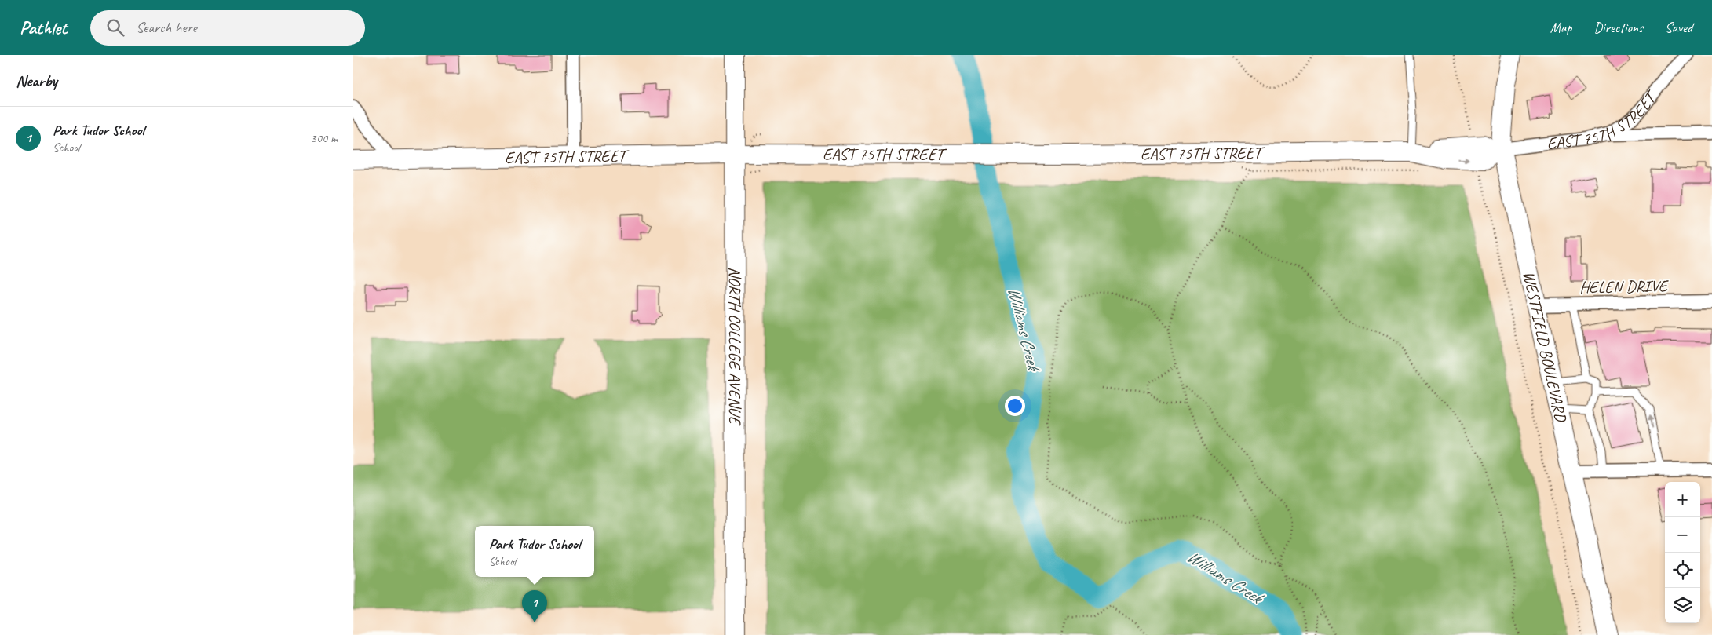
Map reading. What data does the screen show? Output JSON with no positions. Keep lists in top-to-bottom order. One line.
{"streets":{"street":["EAST 75TH STREET","HELEN DRIVE","NORTH COLLEGE AVENUE","WESTFIELD BOULEVARD"]},"crossings":[["EAST 75TH STREET","NORTH COLLEGE AVENUE"],["EAST 75TH STREET","WESTFIELD BOULEVARD"],["HELEN DRIVE","WESTFIELD BOULEVARD"]],"water":["Williams Creek"],"page":{"header":"Pathlet","search":"Search here","nav":["Map","Directions","Saved"],"heading":"Nearby","list":[{"mark":"1","name":"Park Tudor School","note":"School","value":"300 m"}],"map_buttons":["+","−"],"popup":["Park Tudor School","School"],"pins":"1"}}
